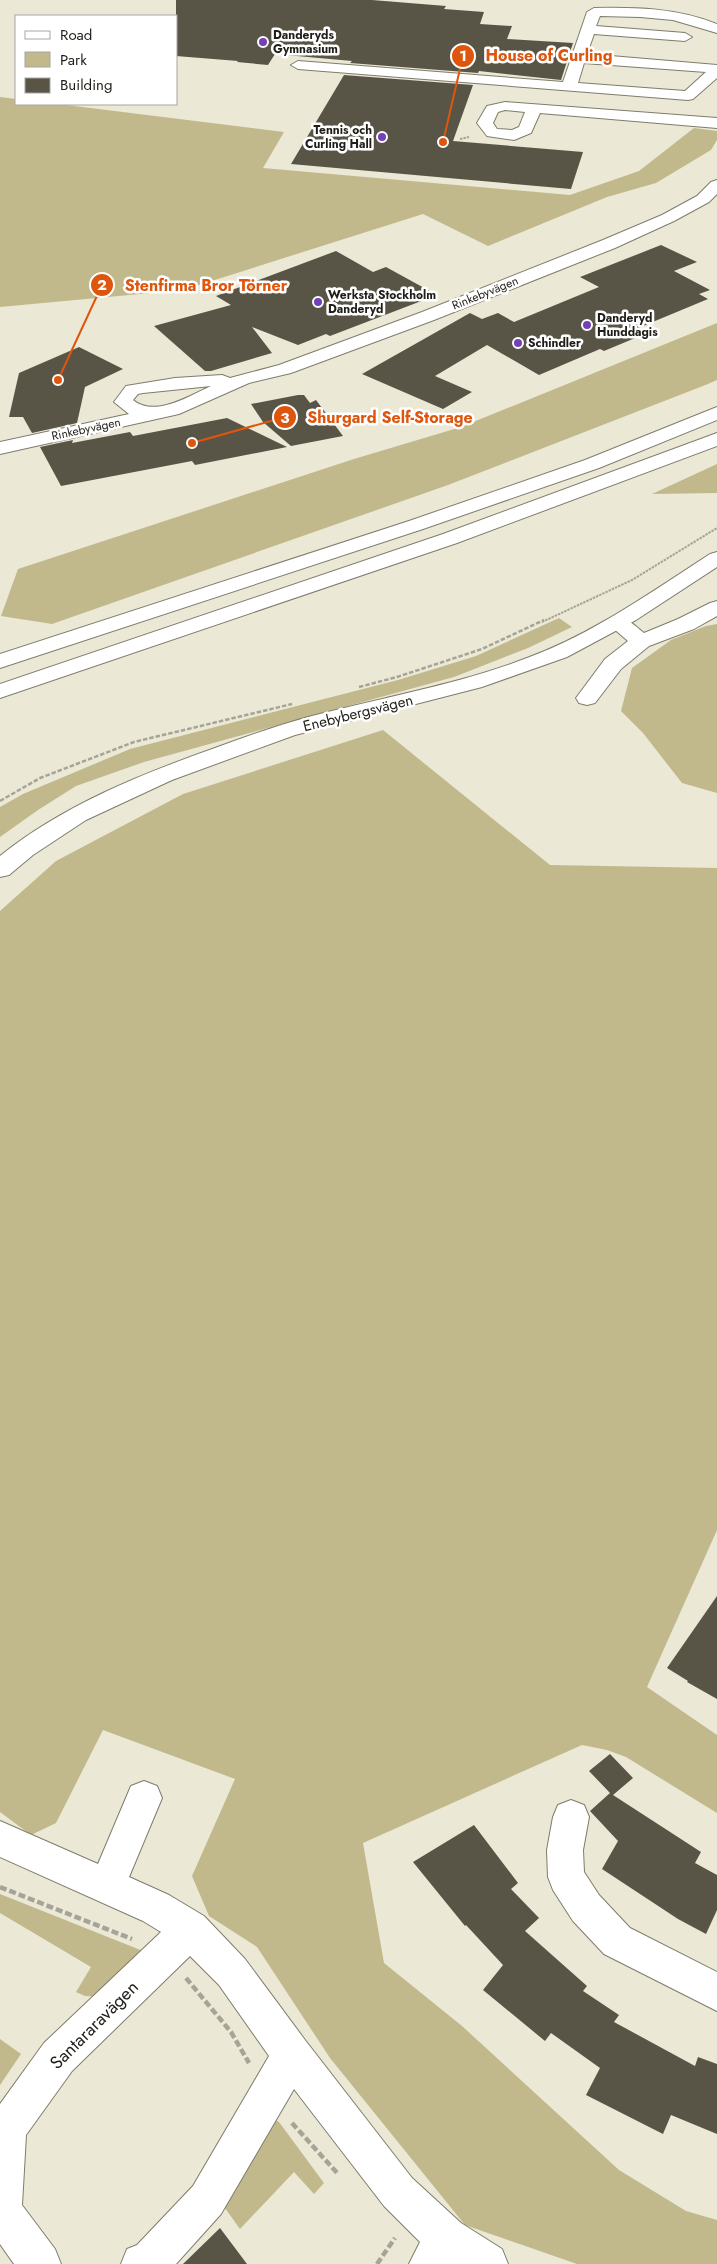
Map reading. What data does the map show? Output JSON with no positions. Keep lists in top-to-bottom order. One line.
{"streets":{"main road":["Rinkebyvägen","Enebybergsvägen","Santararavägen"]},"places":["Danderyds Gymnasium","Tennis och Curling Hall","House of Curling","Werksta Stockholm Danderyd","Danderyd Hunddagis","Schindler","Stenfirma Bror Törner","Shurgard Self-Storage"],"legend":["Road","Park","Building"]}
